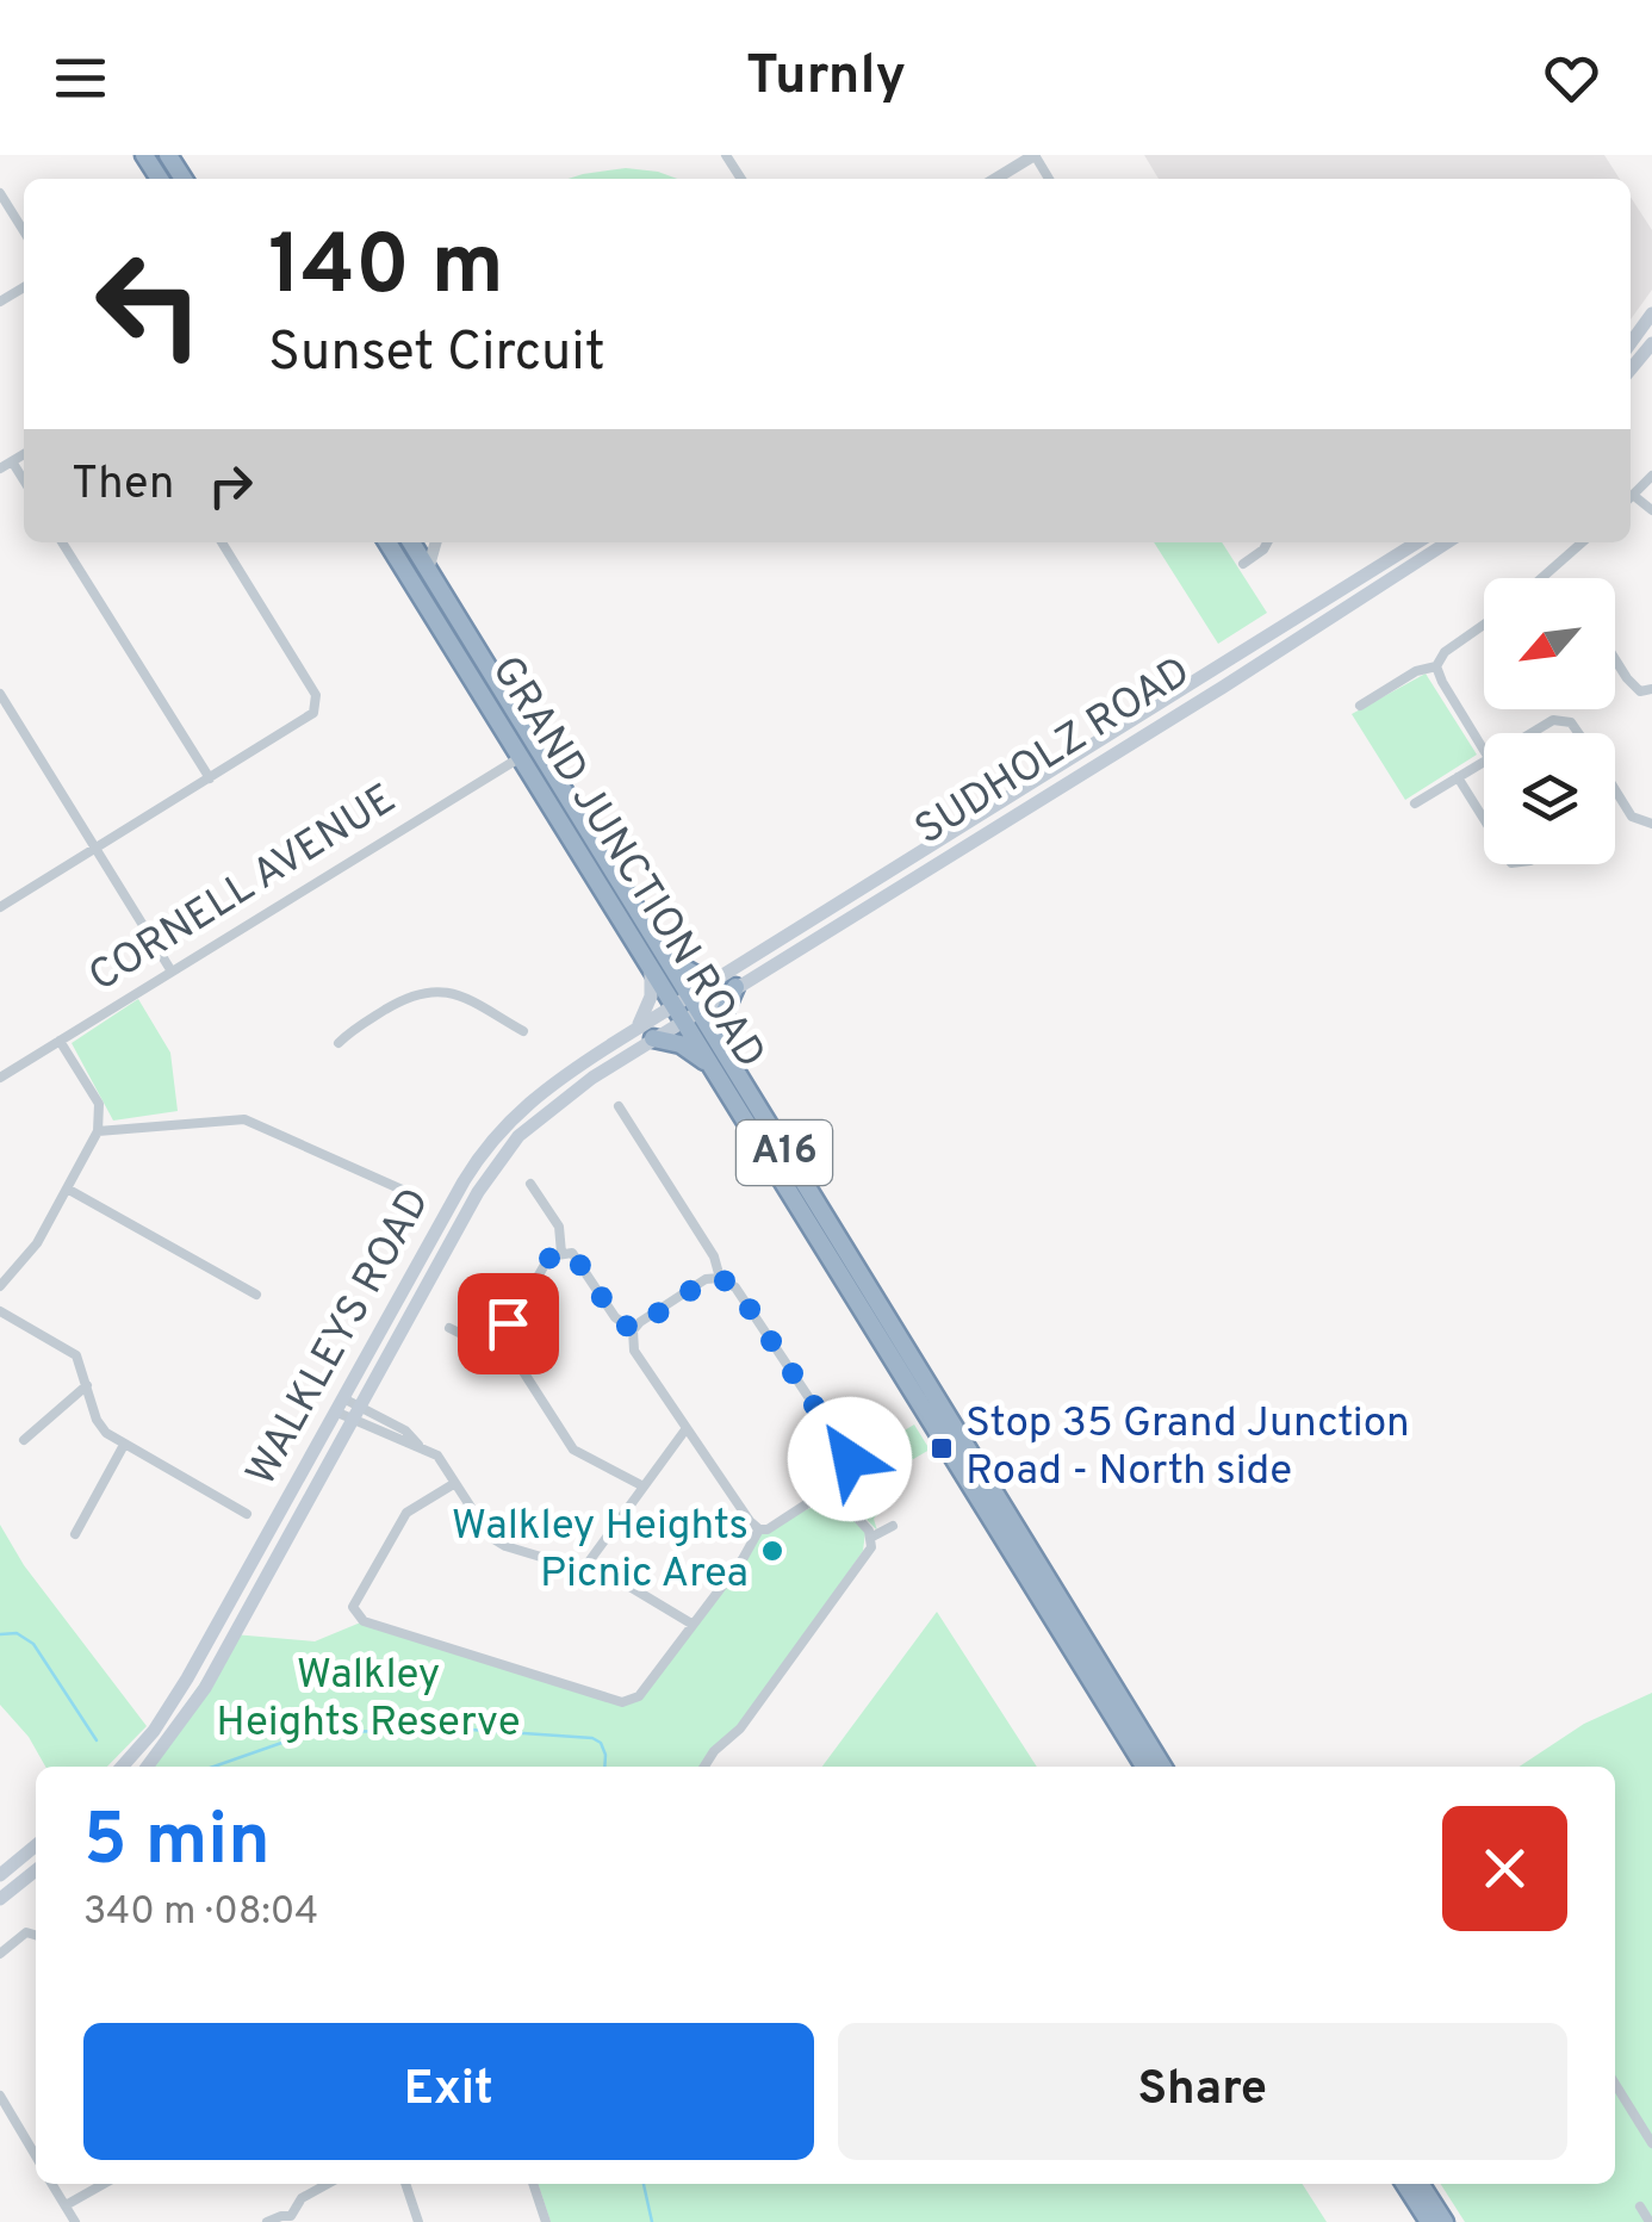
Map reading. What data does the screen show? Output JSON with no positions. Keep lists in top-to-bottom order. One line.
{"streets":{"highway":["GRAND JUNCTION ROAD","A16"],"main road":["SUDHOLZ ROAD","WALKLEYS ROAD"],"street":["CORNELL AVENUE"]},"crossings":[["SUDHOLZ ROAD","GRAND JUNCTION ROAD"],["SUDHOLZ ROAD","WALKLEYS ROAD"],["GRAND JUNCTION ROAD","CORNELL AVENUE"],["GRAND JUNCTION ROAD","WALKLEYS ROAD"]],"parks":["Walkley Heights Reserve"],"places":{"transit":["Stop 35 Grand Junction Road - North side"],"other":["Walkley Heights Picnic Area"]},"north":"bottom left","page":{"header":"Turnly","turn":["140 m","Sunset Circuit"],"then":"Then","heading":["5 min","340 m · 08:04"],"buttons":["Exit","Share"]}}
